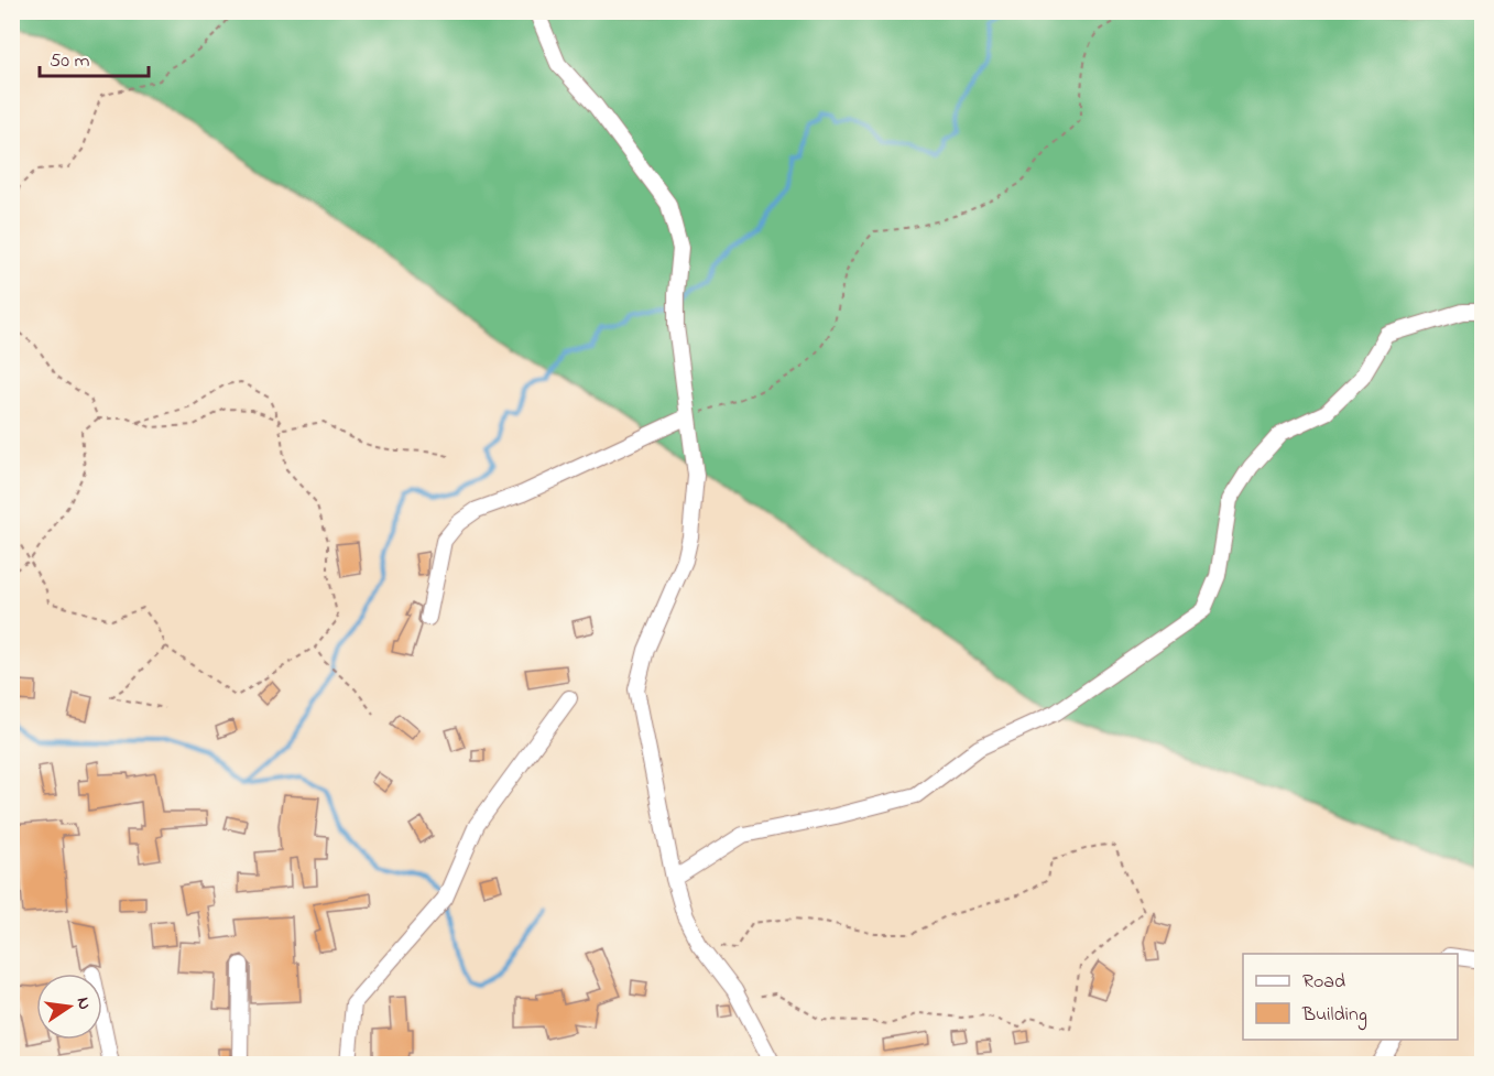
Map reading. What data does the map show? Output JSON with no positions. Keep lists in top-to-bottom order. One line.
{"legend":["Road","Building"],"scale_bar":"50 m","north":"right"}
